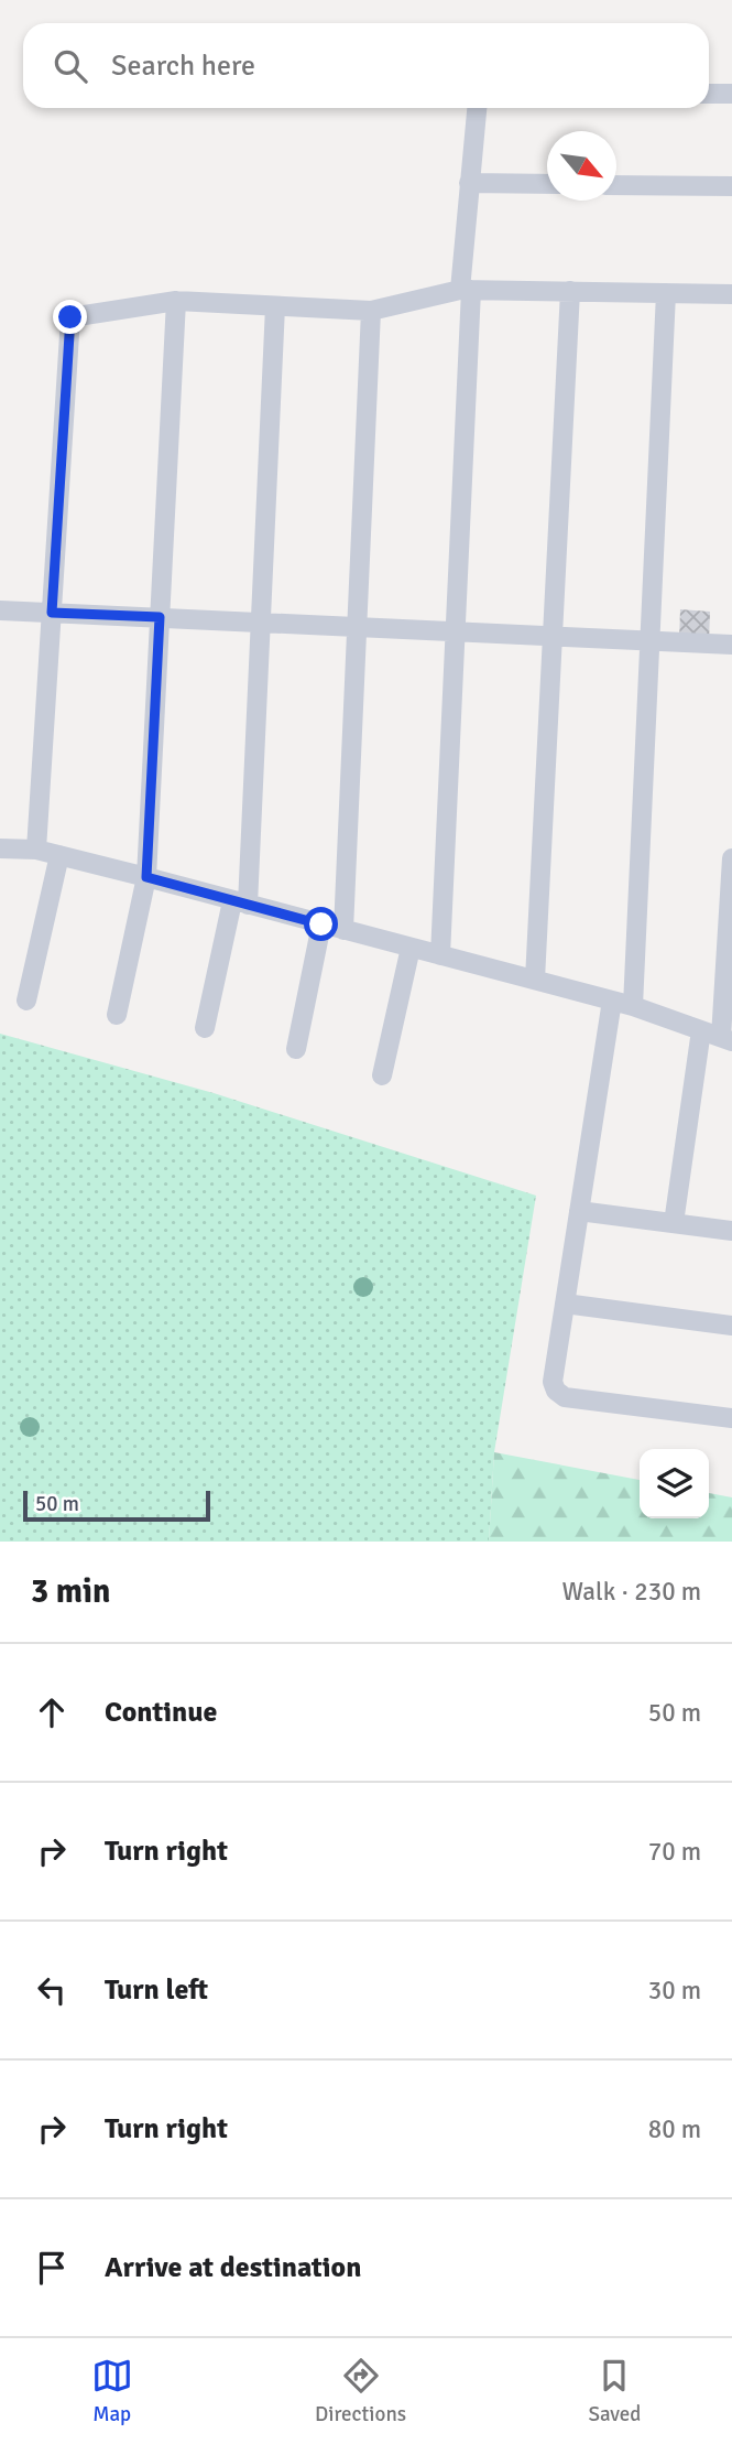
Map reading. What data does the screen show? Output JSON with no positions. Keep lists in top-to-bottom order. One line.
{"scale_bar":"50 m","north":"bottom right","page":{"search":"Search here","scale":"50 m","heading":["3 min","Walk · 230 m"],"list":[["Continue","50 m"],["Turn right","70 m"],["Turn left","30 m"],["Turn right","80 m"],"Arrive at destination"],"nav":["Map","Directions","Saved"]}}
